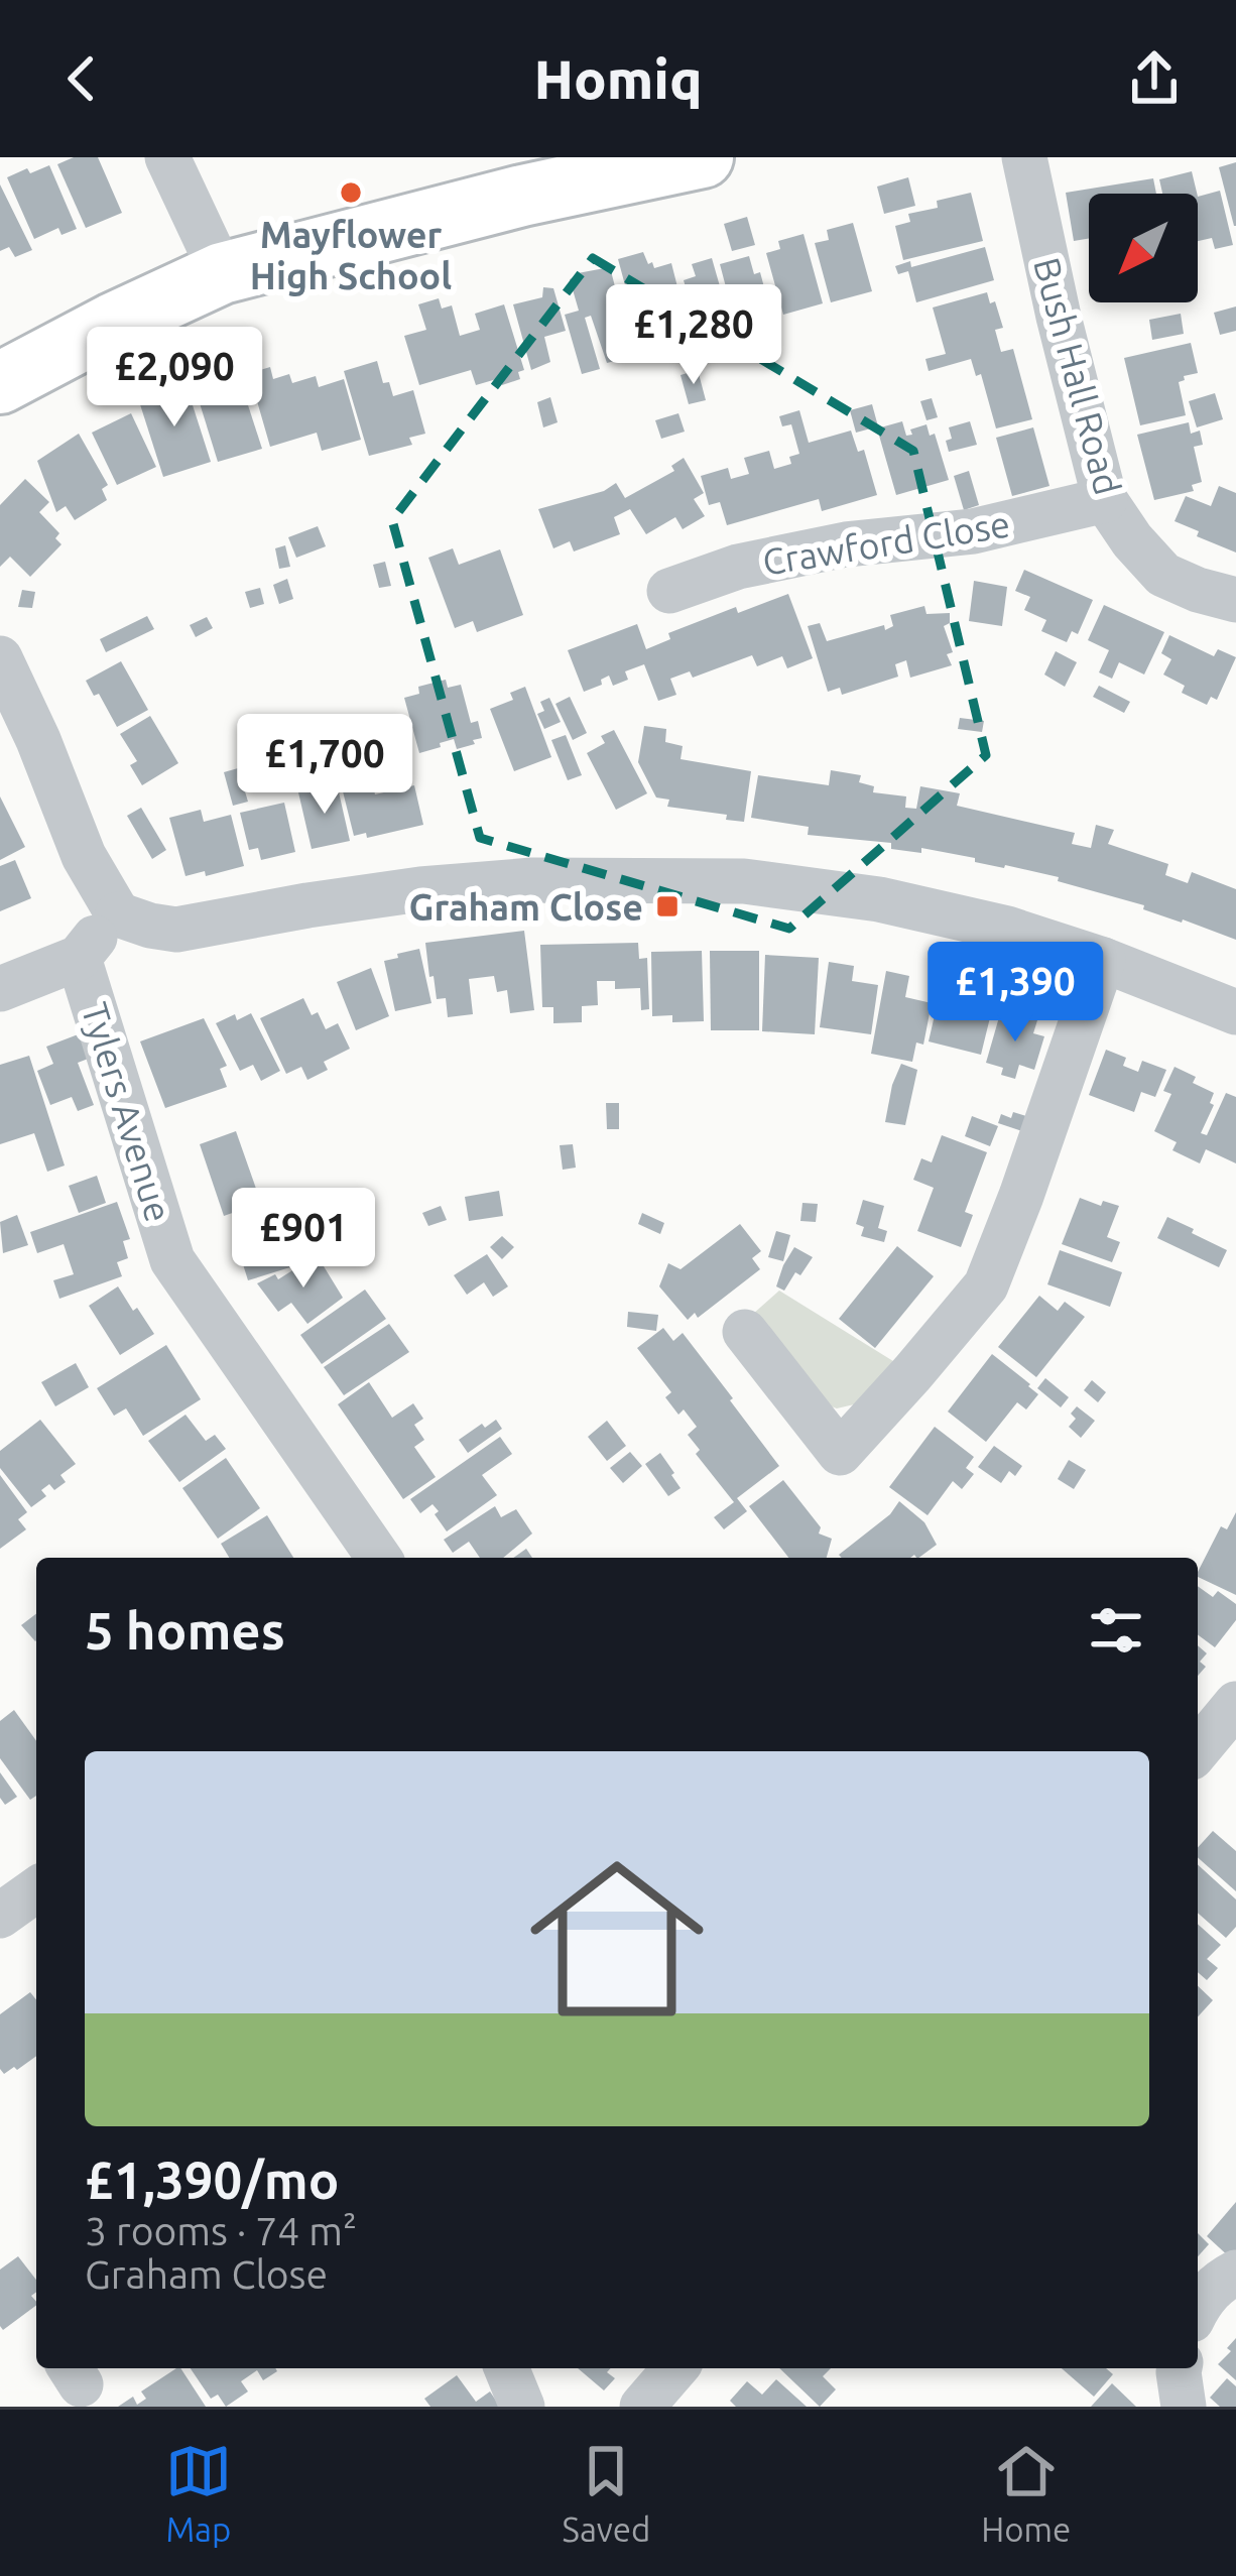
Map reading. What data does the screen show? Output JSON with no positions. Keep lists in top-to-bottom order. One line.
{"streets":{"street":["Bush Hall Road","Crawford Close","Tylers Avenue"]},"crossings":[["Bush Hall Road","Crawford Close"]],"places":{"other":["Mayflower High School"],"transit":["Graham Close"]},"north":"bottom left","page":{"header":"Homiq","price":["£1,280","£2,090","£1,700","£1,390","£901"],"heading":"5 homes","list":[{"name":"£1,390/mo","note":"3 rooms · 74 m² · Graham Close"}],"tabs":["Map","Saved","Home"]}}
